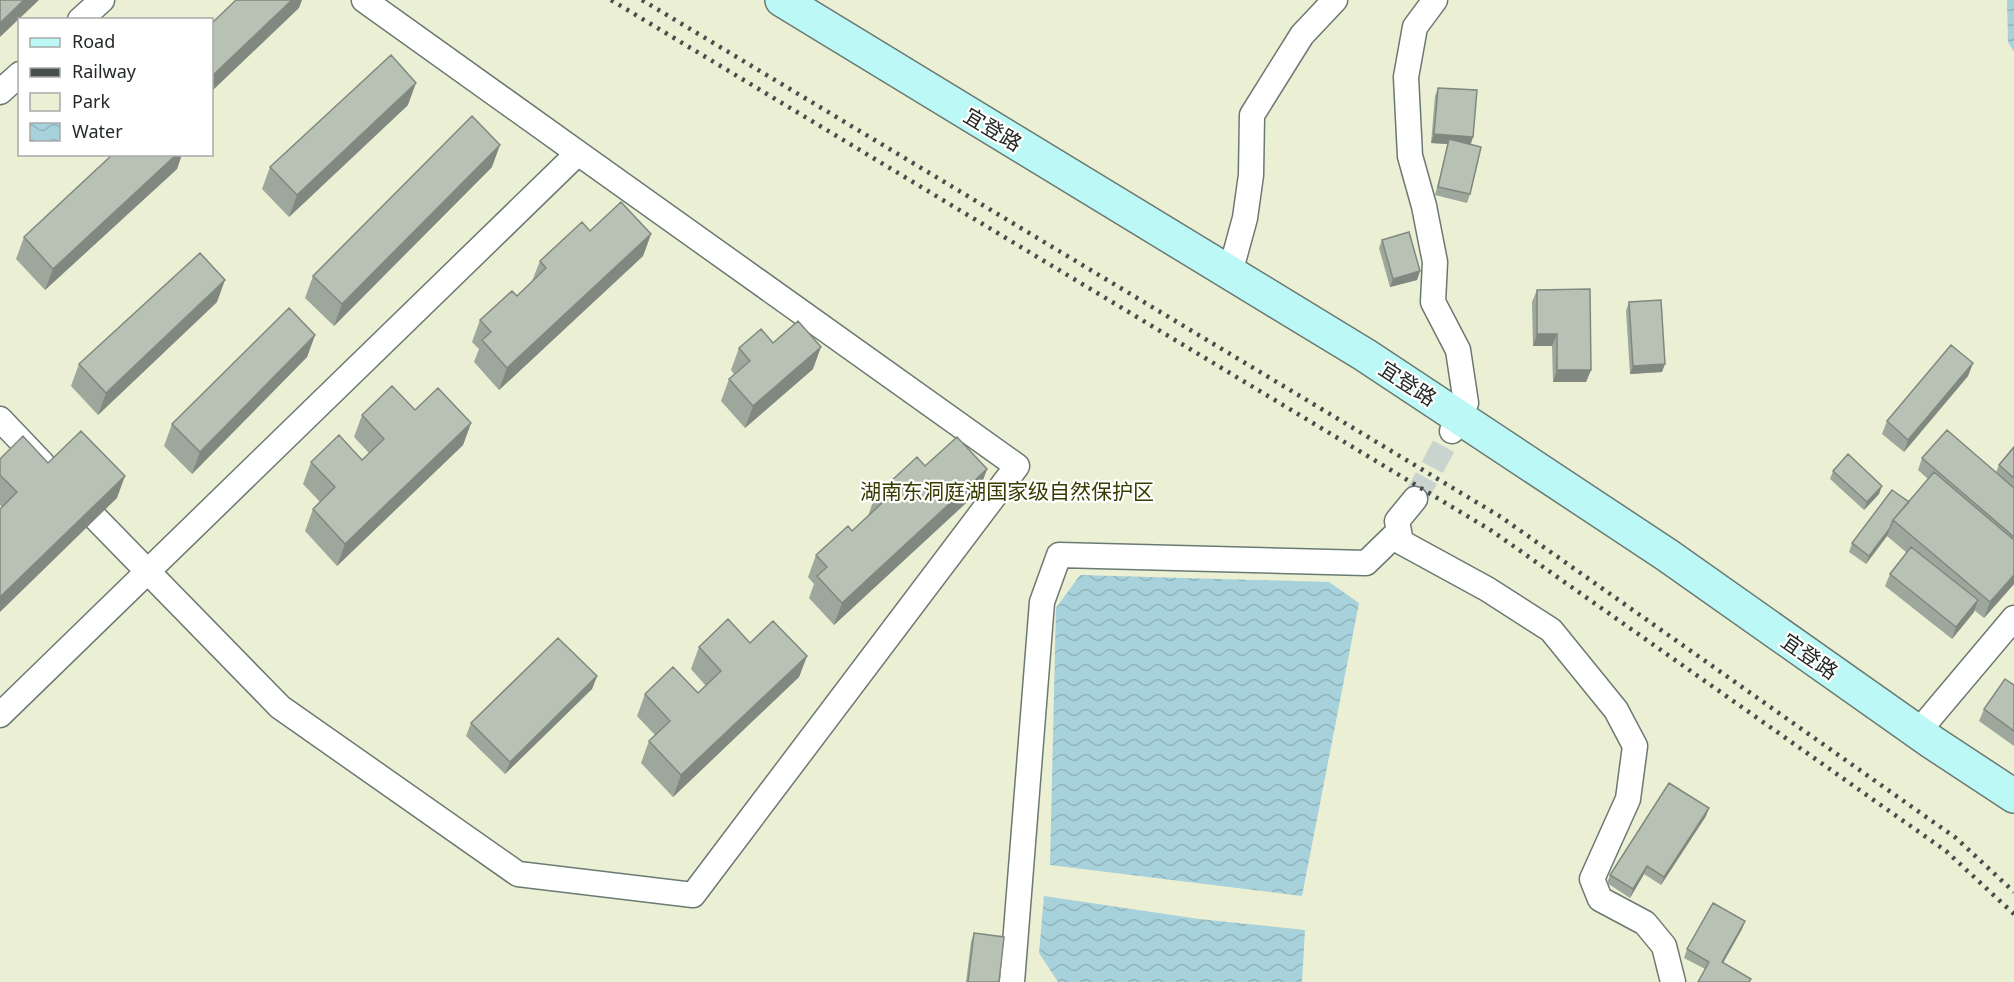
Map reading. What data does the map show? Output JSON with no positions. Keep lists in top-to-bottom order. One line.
{"streets":{"street":["宜登路"]},"parks":["湖南东洞庭湖国家级自然保护区"],"legend":["Road","Railway","Park","Water"]}
